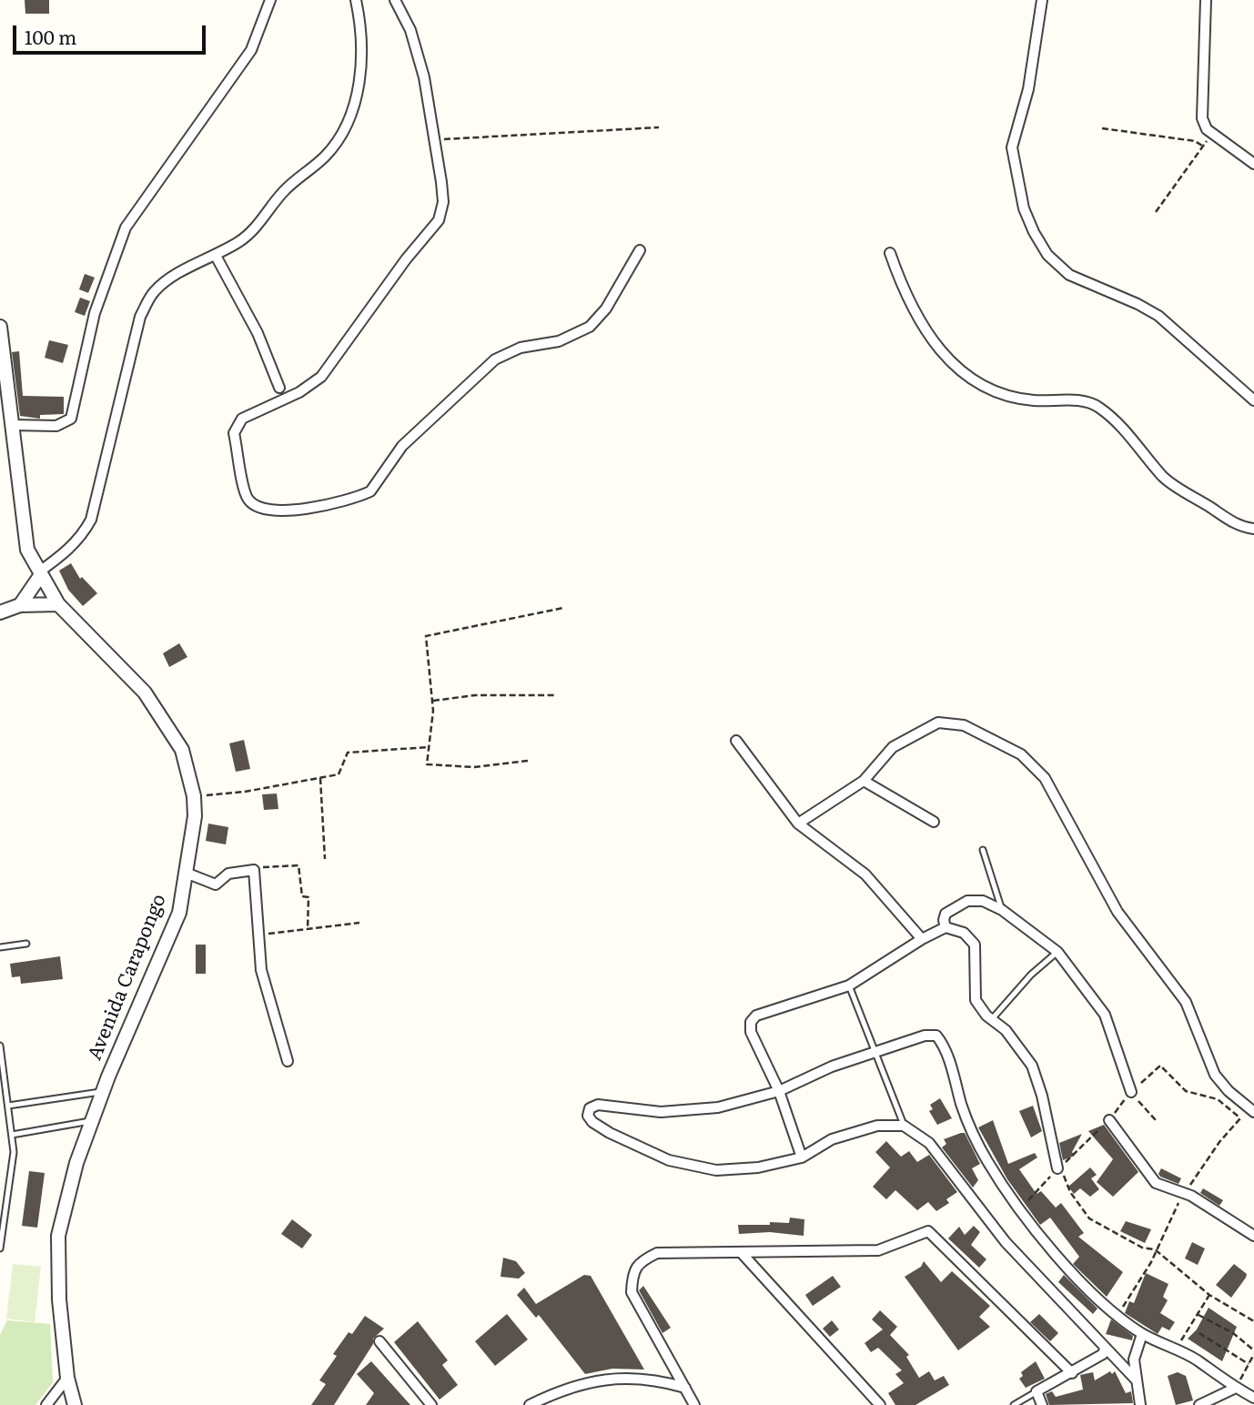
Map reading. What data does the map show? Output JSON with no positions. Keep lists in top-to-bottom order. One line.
{"streets":{"street":["Avenida Carapongo"]},"scale_bar":"100 m"}
